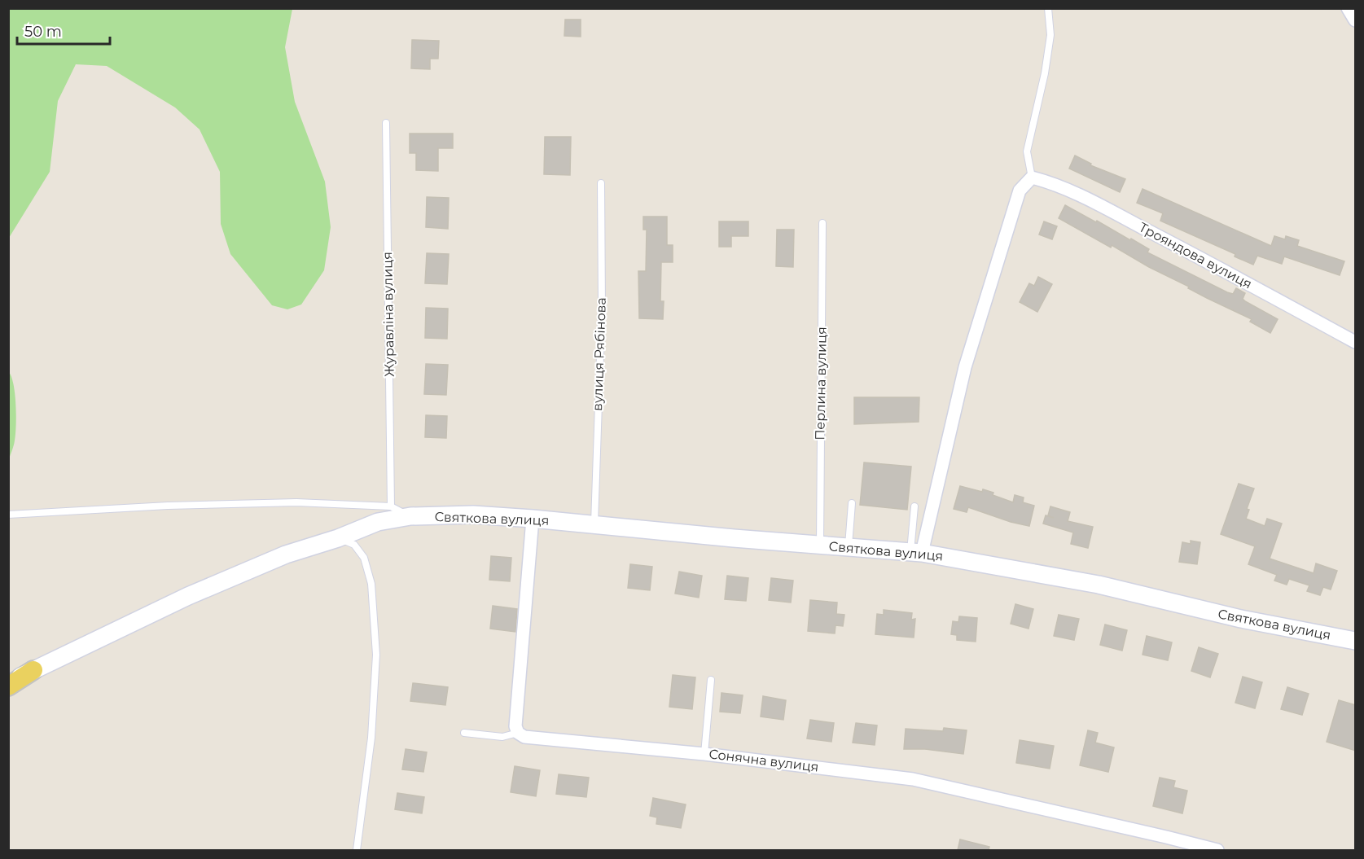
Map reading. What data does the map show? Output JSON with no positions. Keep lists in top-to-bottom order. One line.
{"streets":{"main road":["Святкова вулиця"],"street":["Трояндова вулиця","Сонячна вулиця"],"lane":["Журавліна вулиця","вулиця Рябінова","Перлина вулиця"]},"crossings":[["вулиця Рябінова","Святкова вулиця"],["Перлина вулиця","Святкова вулиця"]],"scale_bar":"50 m"}
